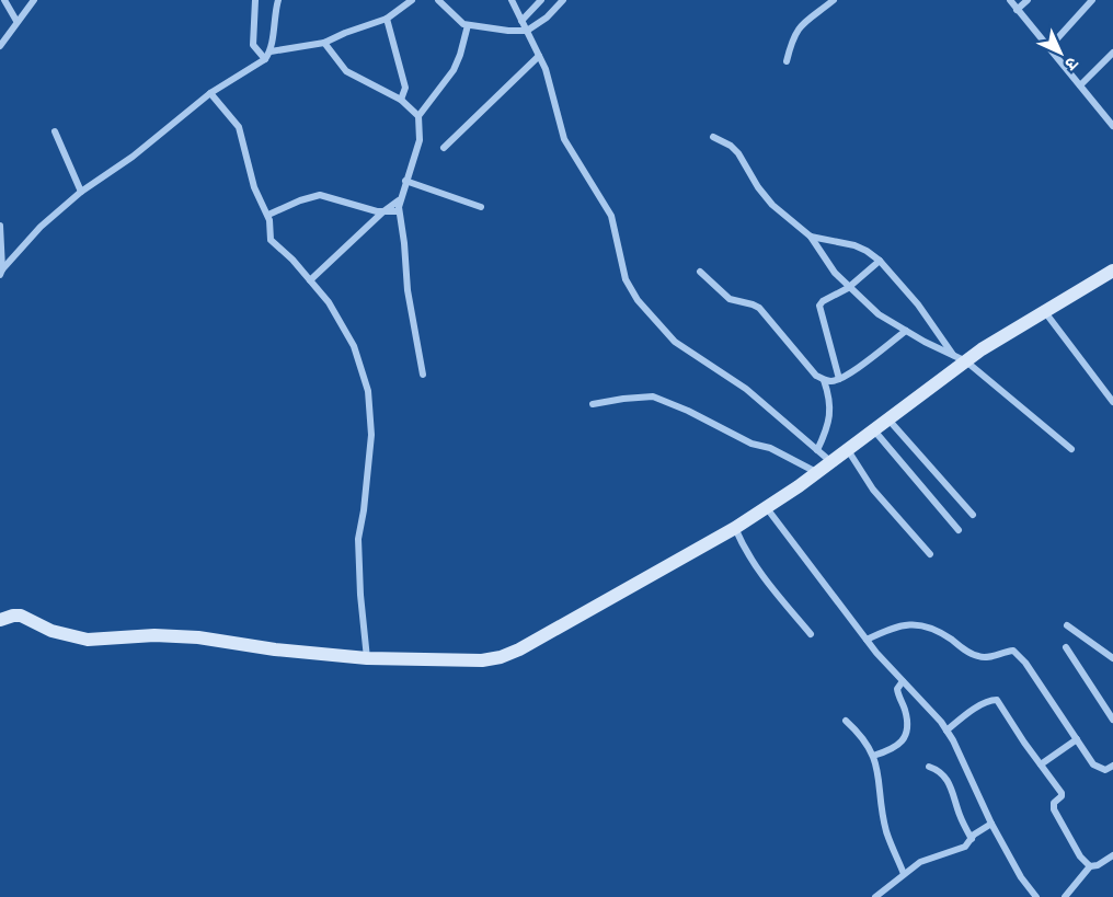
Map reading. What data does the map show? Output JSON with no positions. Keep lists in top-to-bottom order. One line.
{"north":"bottom right"}
